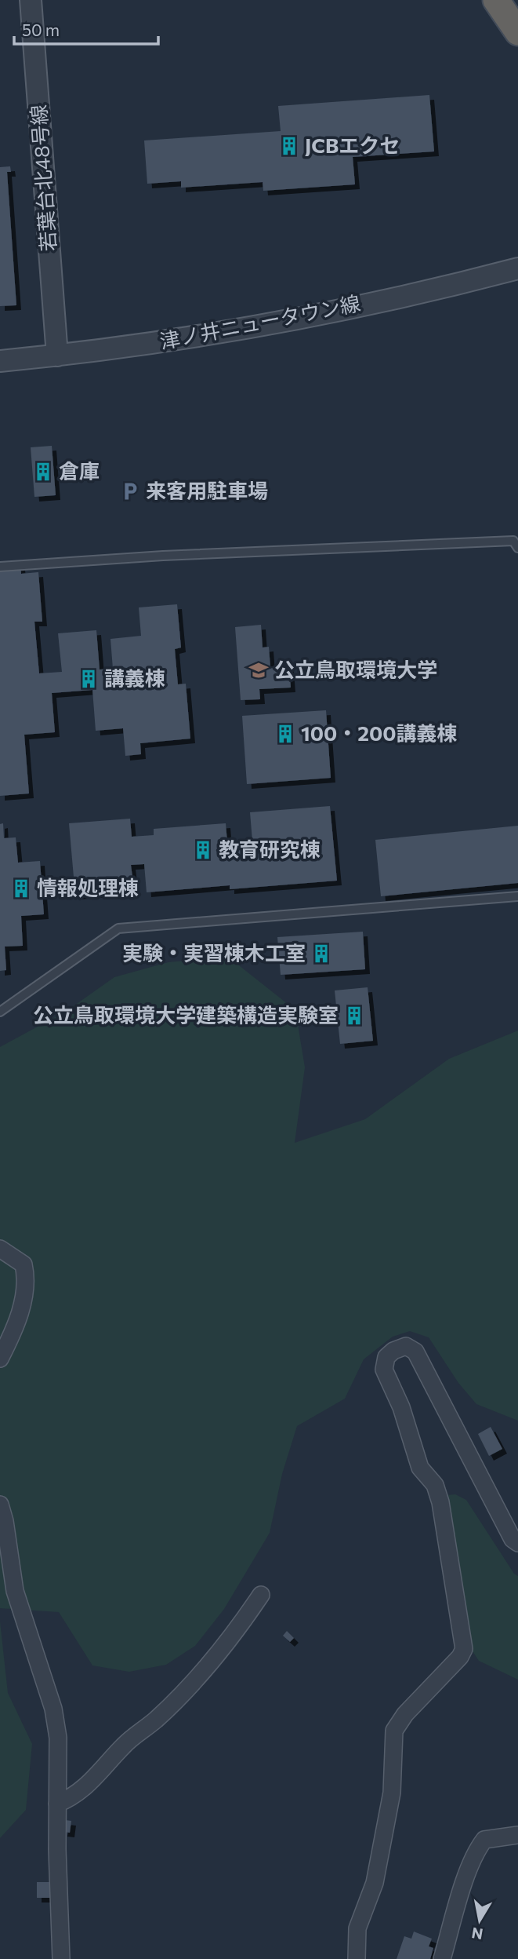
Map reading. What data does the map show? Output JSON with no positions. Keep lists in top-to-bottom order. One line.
{"streets":{"street":["若葉台北48号線","津ノ井ニュータウン線"]},"crossings":[["若葉台北48号線","津ノ井ニュータウン線"]],"places":{"building":["JCBエクセ","倉庫","講義棟","100・200講義棟","教育研究棟","情報処理棟","実験・実習棟木工室","公立鳥取環境大学建築構造実験室"],"parking":["来客用駐車場"],"school or university":["公立鳥取環境大学"]},"scale_bar":"50 m","north":"bottom"}
